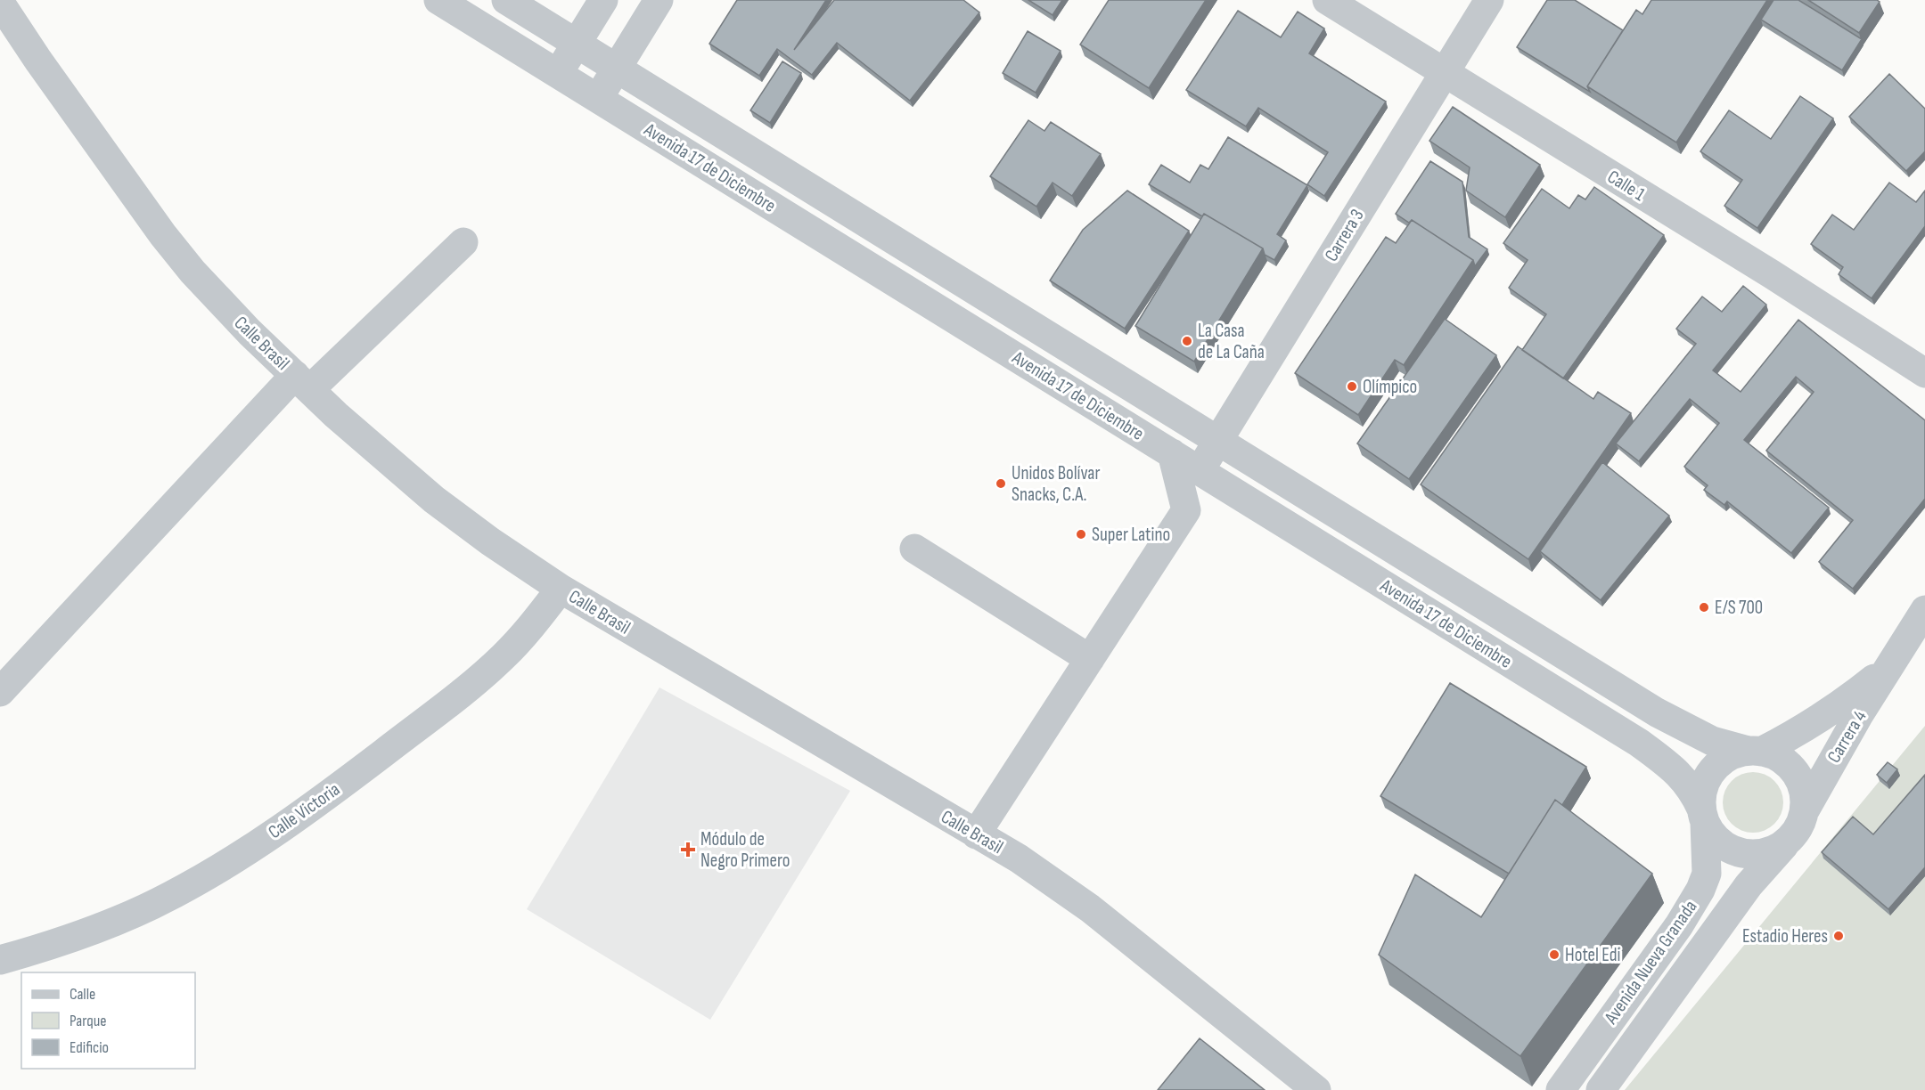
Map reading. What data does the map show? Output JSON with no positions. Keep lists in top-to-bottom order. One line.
{"streets":{"street":["Avenida 17 de Diciembre","Calle 1","Carrera 3","Calle Brasil","Carrera 4","Calle Victoria","Avenida Nueva Granada"]},"crossings":[["Avenida 17 de Diciembre","Carrera 3"],["Avenida 17 de Diciembre","Carrera 4"],["Avenida 17 de Diciembre","Avenida Nueva Granada"],["Calle 1","Carrera 3"],["Calle Brasil","Calle Victoria"],["Carrera 4","Avenida Nueva Granada"]],"places":{"other":["La Casa de La Caña","Olímpico","Unidos Bolívar Snacks, C.A.","Super Latino","E/S 700","Estadio Heres","Hotel Edi"],"health":["Módulo de Negro Primero"]},"legend":["Calle","Parque","Edificio"]}
